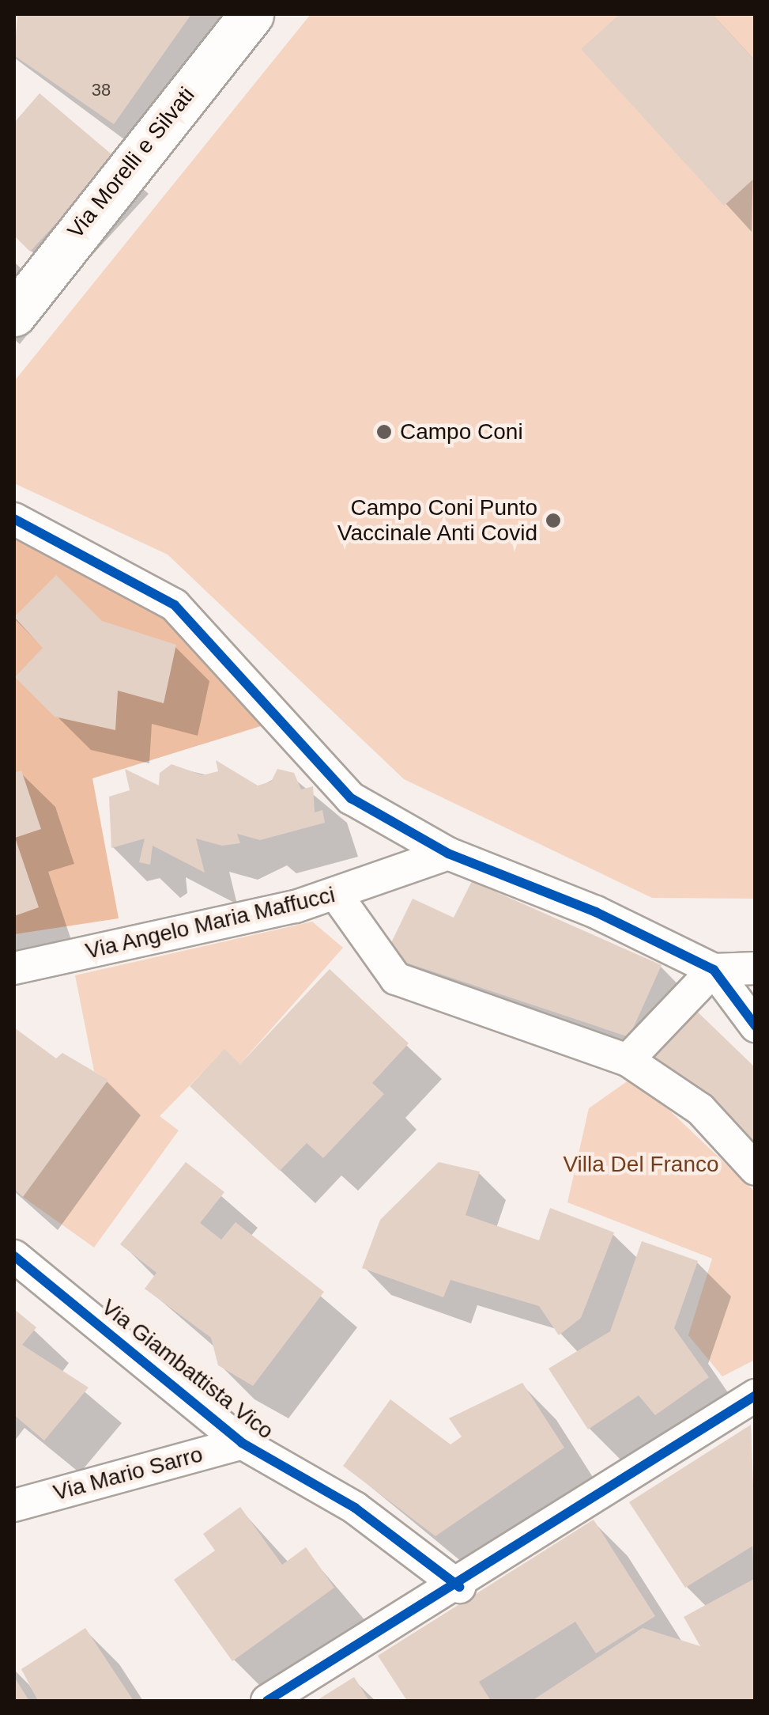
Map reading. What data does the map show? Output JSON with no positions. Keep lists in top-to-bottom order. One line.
{"streets":{"main road":["Via Morelli e Silvati"],"street":["Via Angelo Maria Maffucci","Via Giambattista Vico","Via Mario Sarro"]},"crossings":[["Via Giambattista Vico","Via Mario Sarro"]],"parks":["Villa Del Franco"],"places":["Campo Coni","Campo Coni Punto Vaccinale Anti Covid"],"house_numbers":["38"]}
